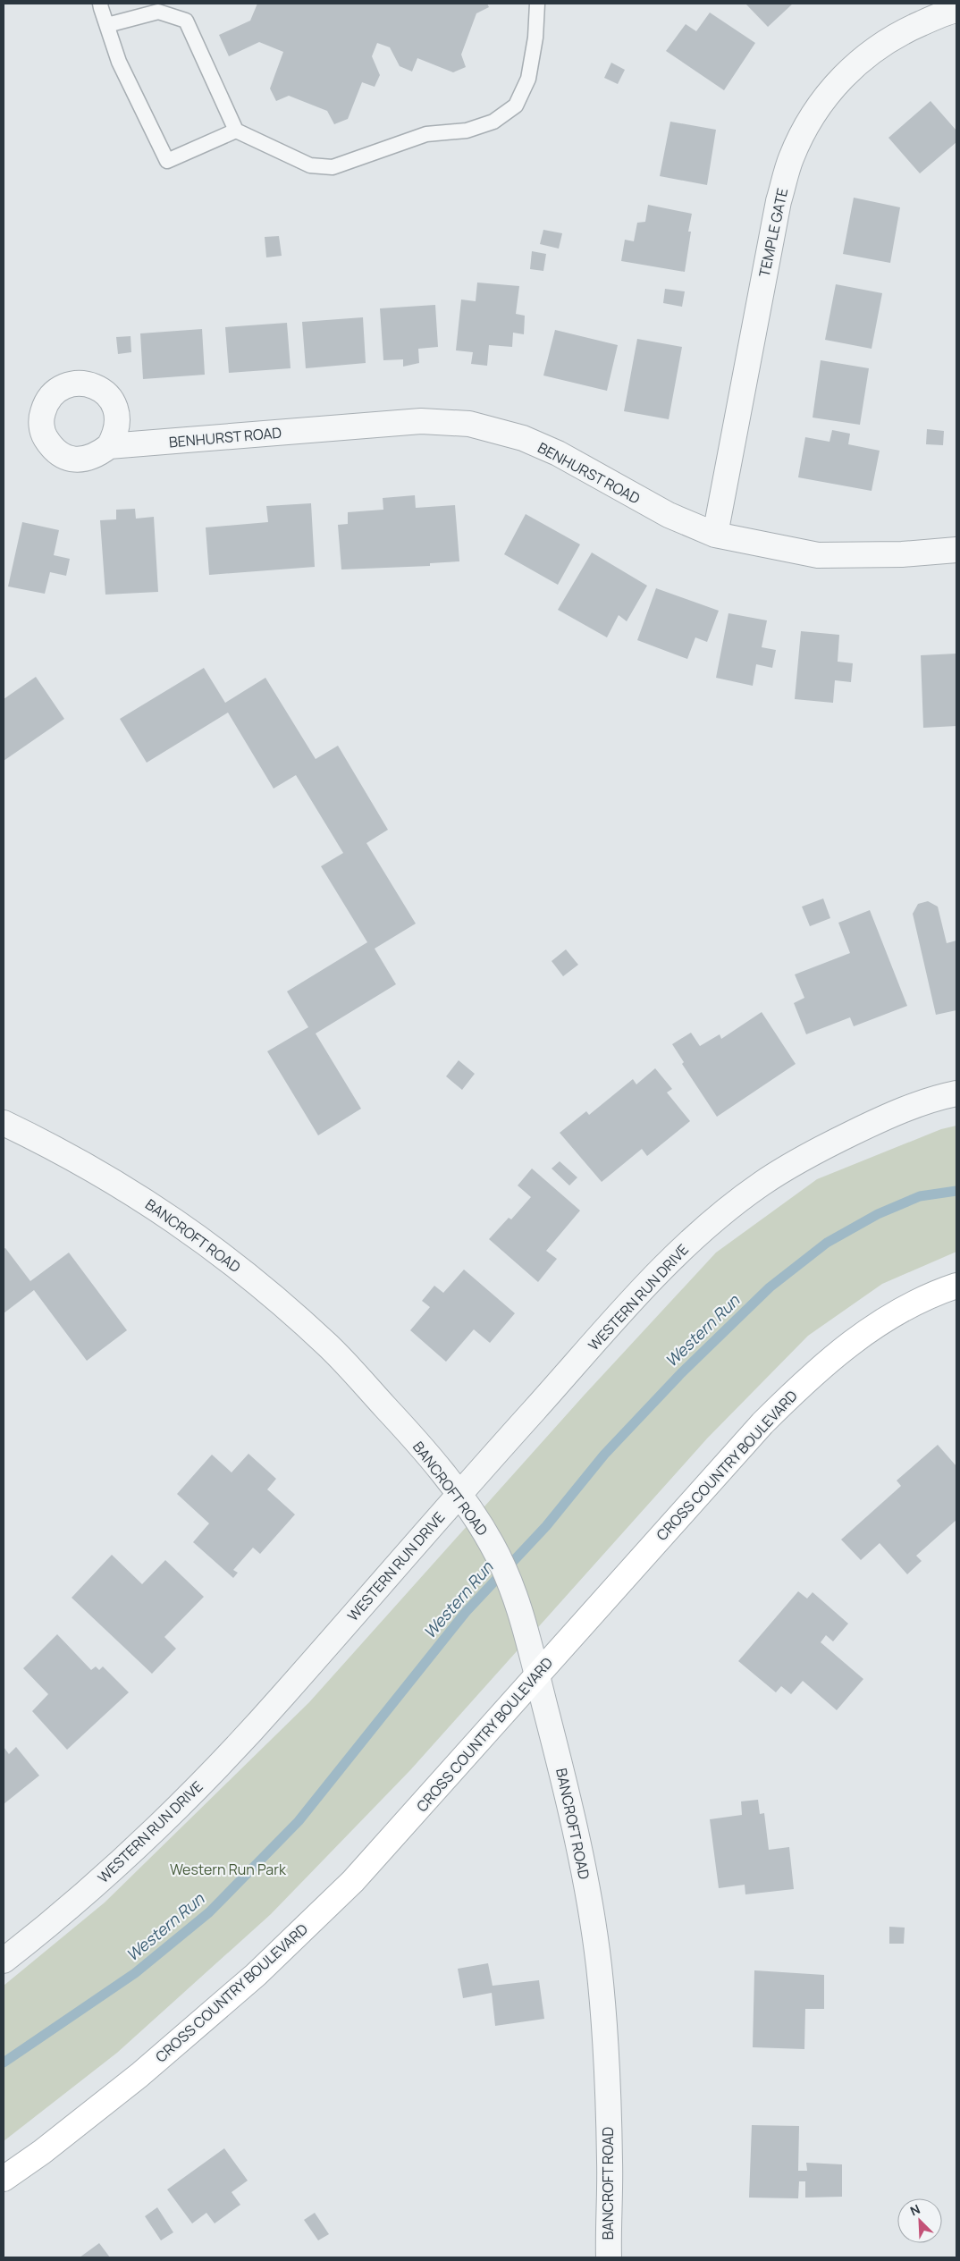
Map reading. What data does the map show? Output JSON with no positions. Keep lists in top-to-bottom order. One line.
{"streets":{"main road":["CROSS COUNTRY BOULEVARD"],"street":["TEMPLE GATE","BENHURST ROAD","BANCROFT ROAD","WESTERN RUN DRIVE"]},"crossings":[["TEMPLE GATE","BENHURST ROAD"],["BANCROFT ROAD","WESTERN RUN DRIVE"],["BANCROFT ROAD","CROSS COUNTRY BOULEVARD"]],"water":["Western Run"],"parks":["Western Run Park"],"north":"top left"}
